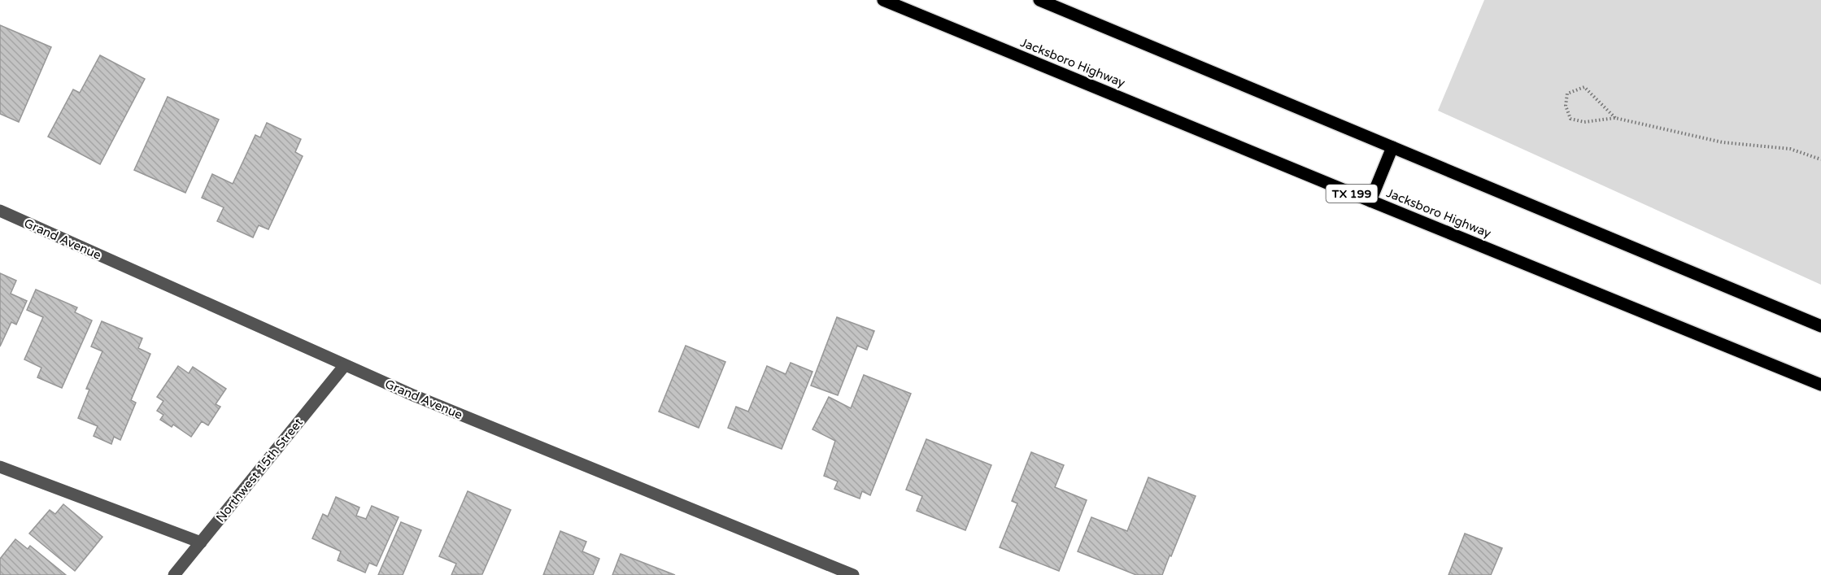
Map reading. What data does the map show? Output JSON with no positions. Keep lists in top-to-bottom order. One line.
{"streets":{"main road":["Jacksboro Highway","TX 199"],"street":["Grand Avenue","Northwest 15th Street"]},"crossings":[["Grand Avenue","Northwest 15th Street"]]}
